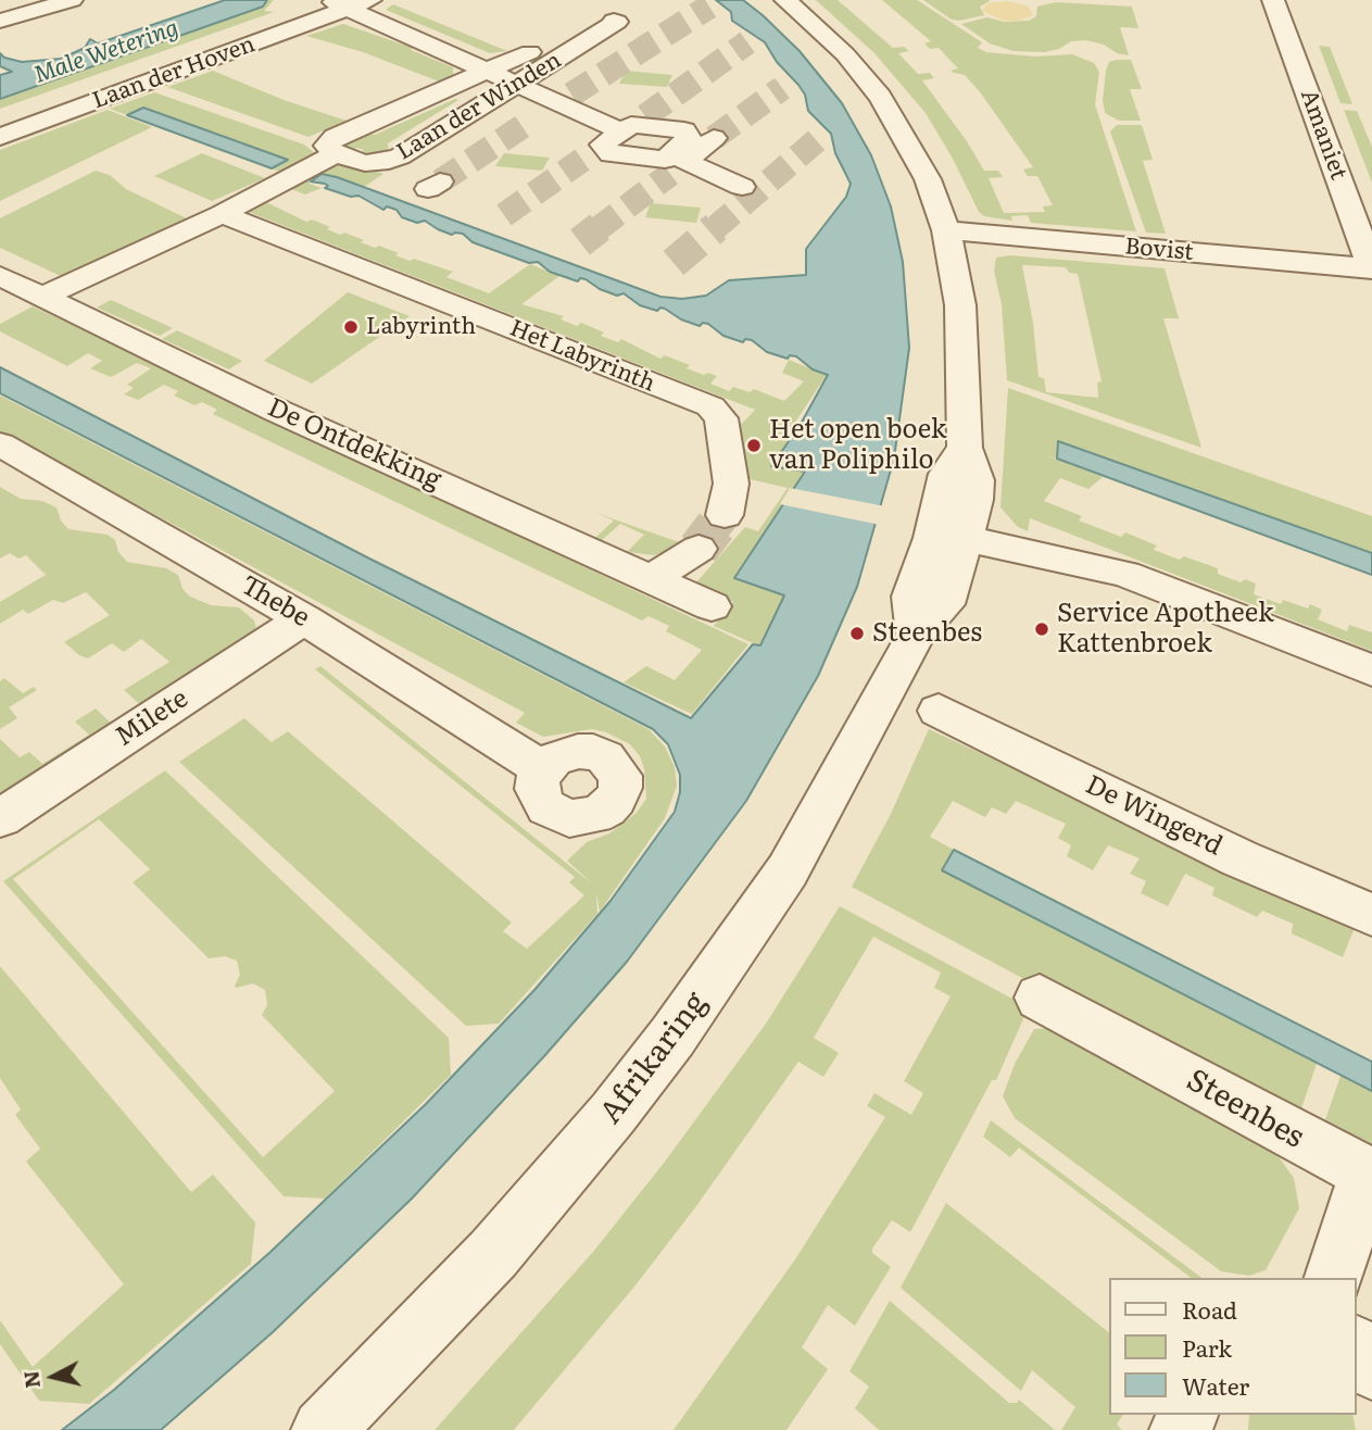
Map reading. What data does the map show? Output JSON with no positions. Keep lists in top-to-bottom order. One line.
{"streets":{"street":["Laan der Hoven","Laan der Winden","Amaniet","Bovist","Het Labyrinth","De Ontdekking","Thebe","Milete","De Wingerd","Afrikaring","Steenbes"]},"crossings":[["Amaniet","Bovist"],["Bovist","Afrikaring"],["Thebe","Milete"]],"water":["Male Wetering"],"places":["Labyrinth","Het open boek van Poliphilo","Service Apotheek Kattenbroek","Steenbes"],"legend":["Road","Park","Water"],"north":"left"}
